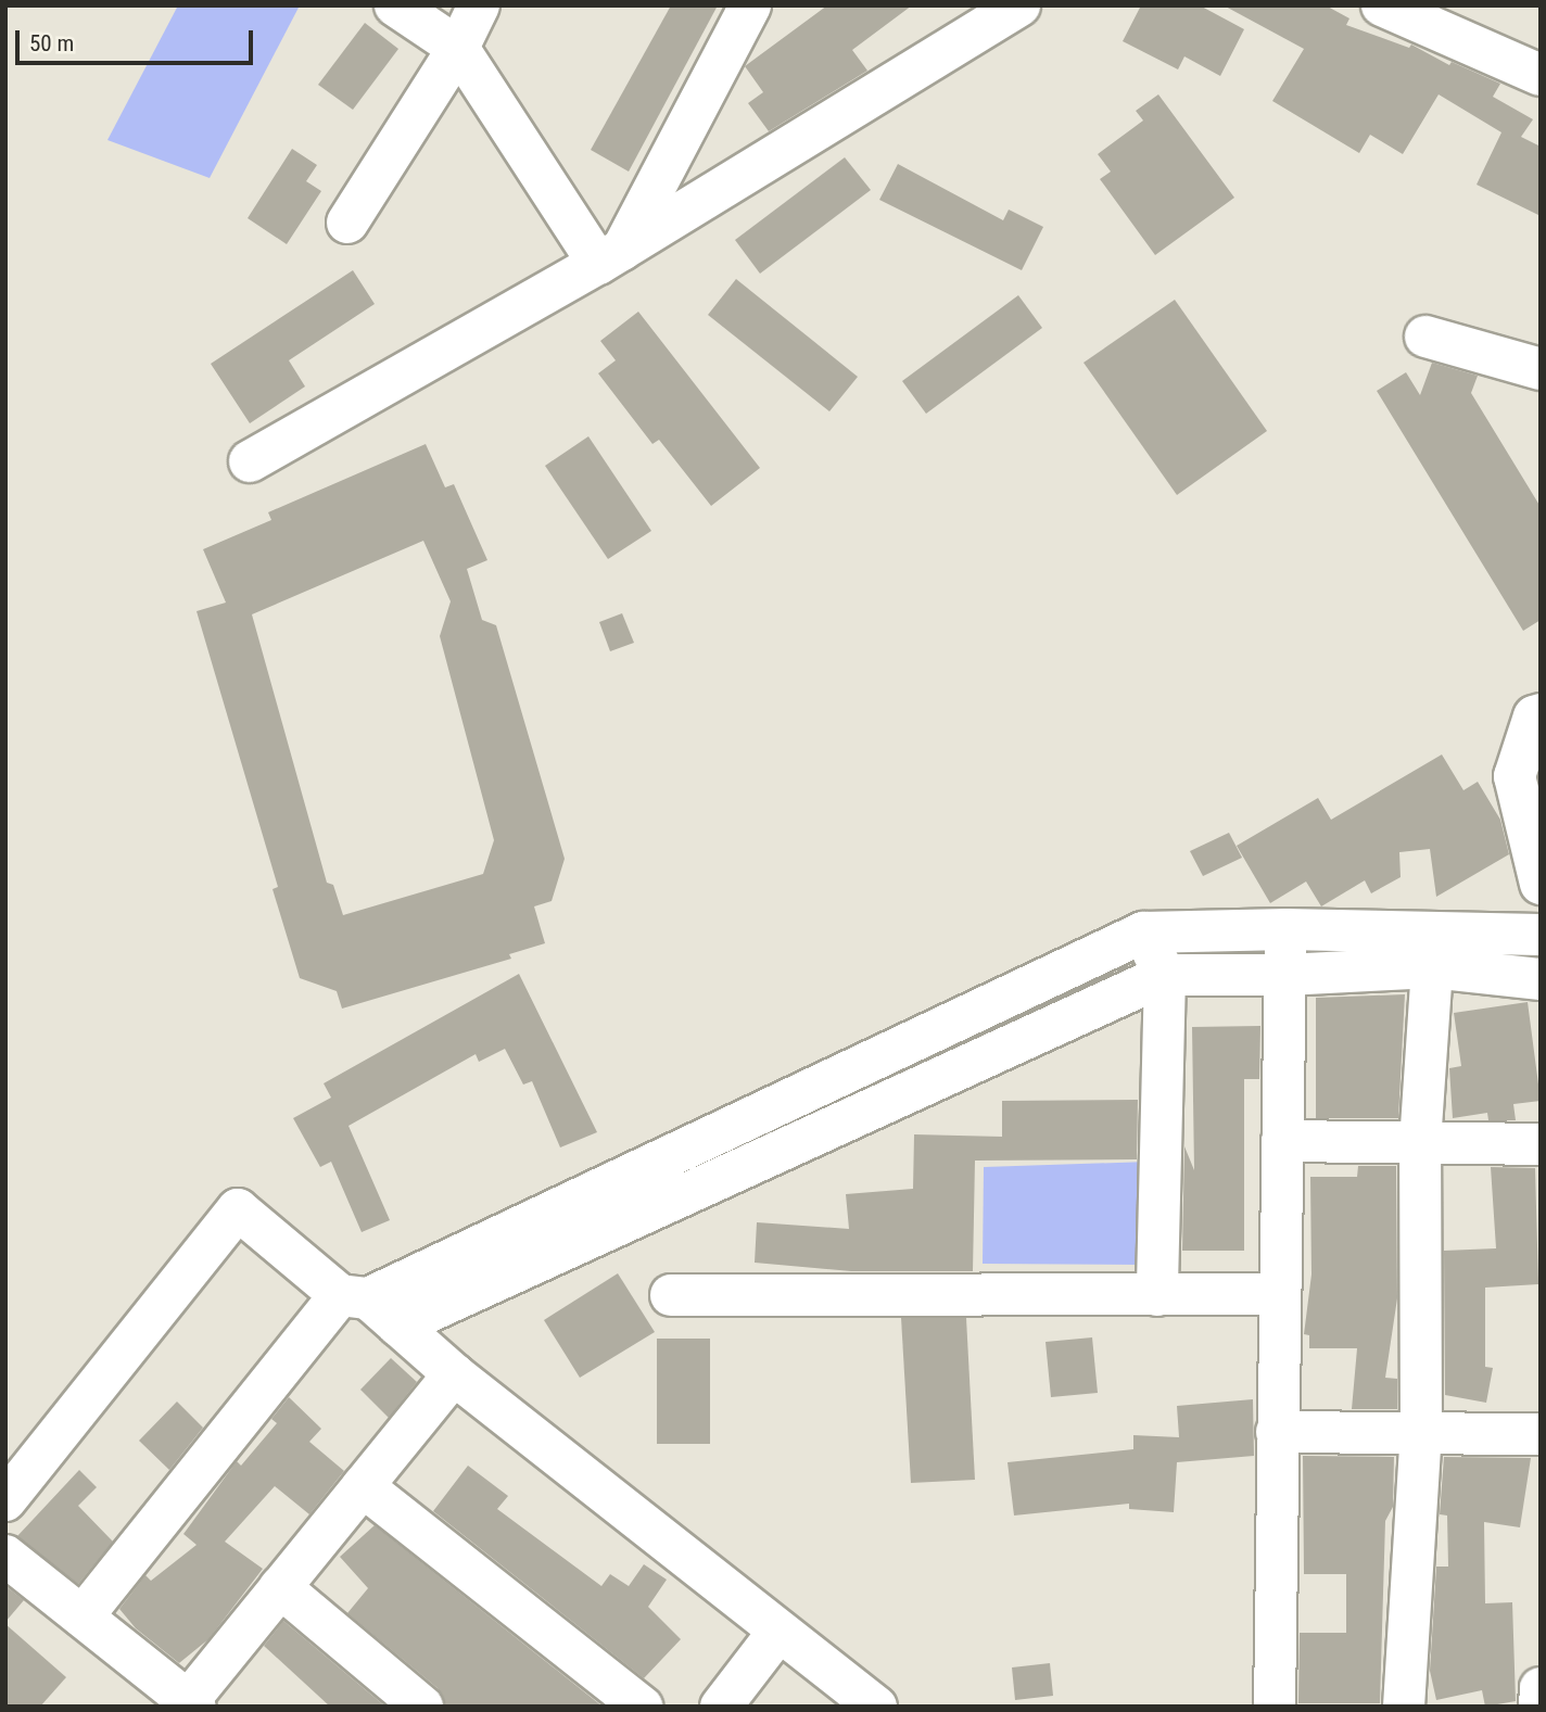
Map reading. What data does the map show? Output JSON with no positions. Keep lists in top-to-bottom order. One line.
{"scale_bar":"50 m"}
